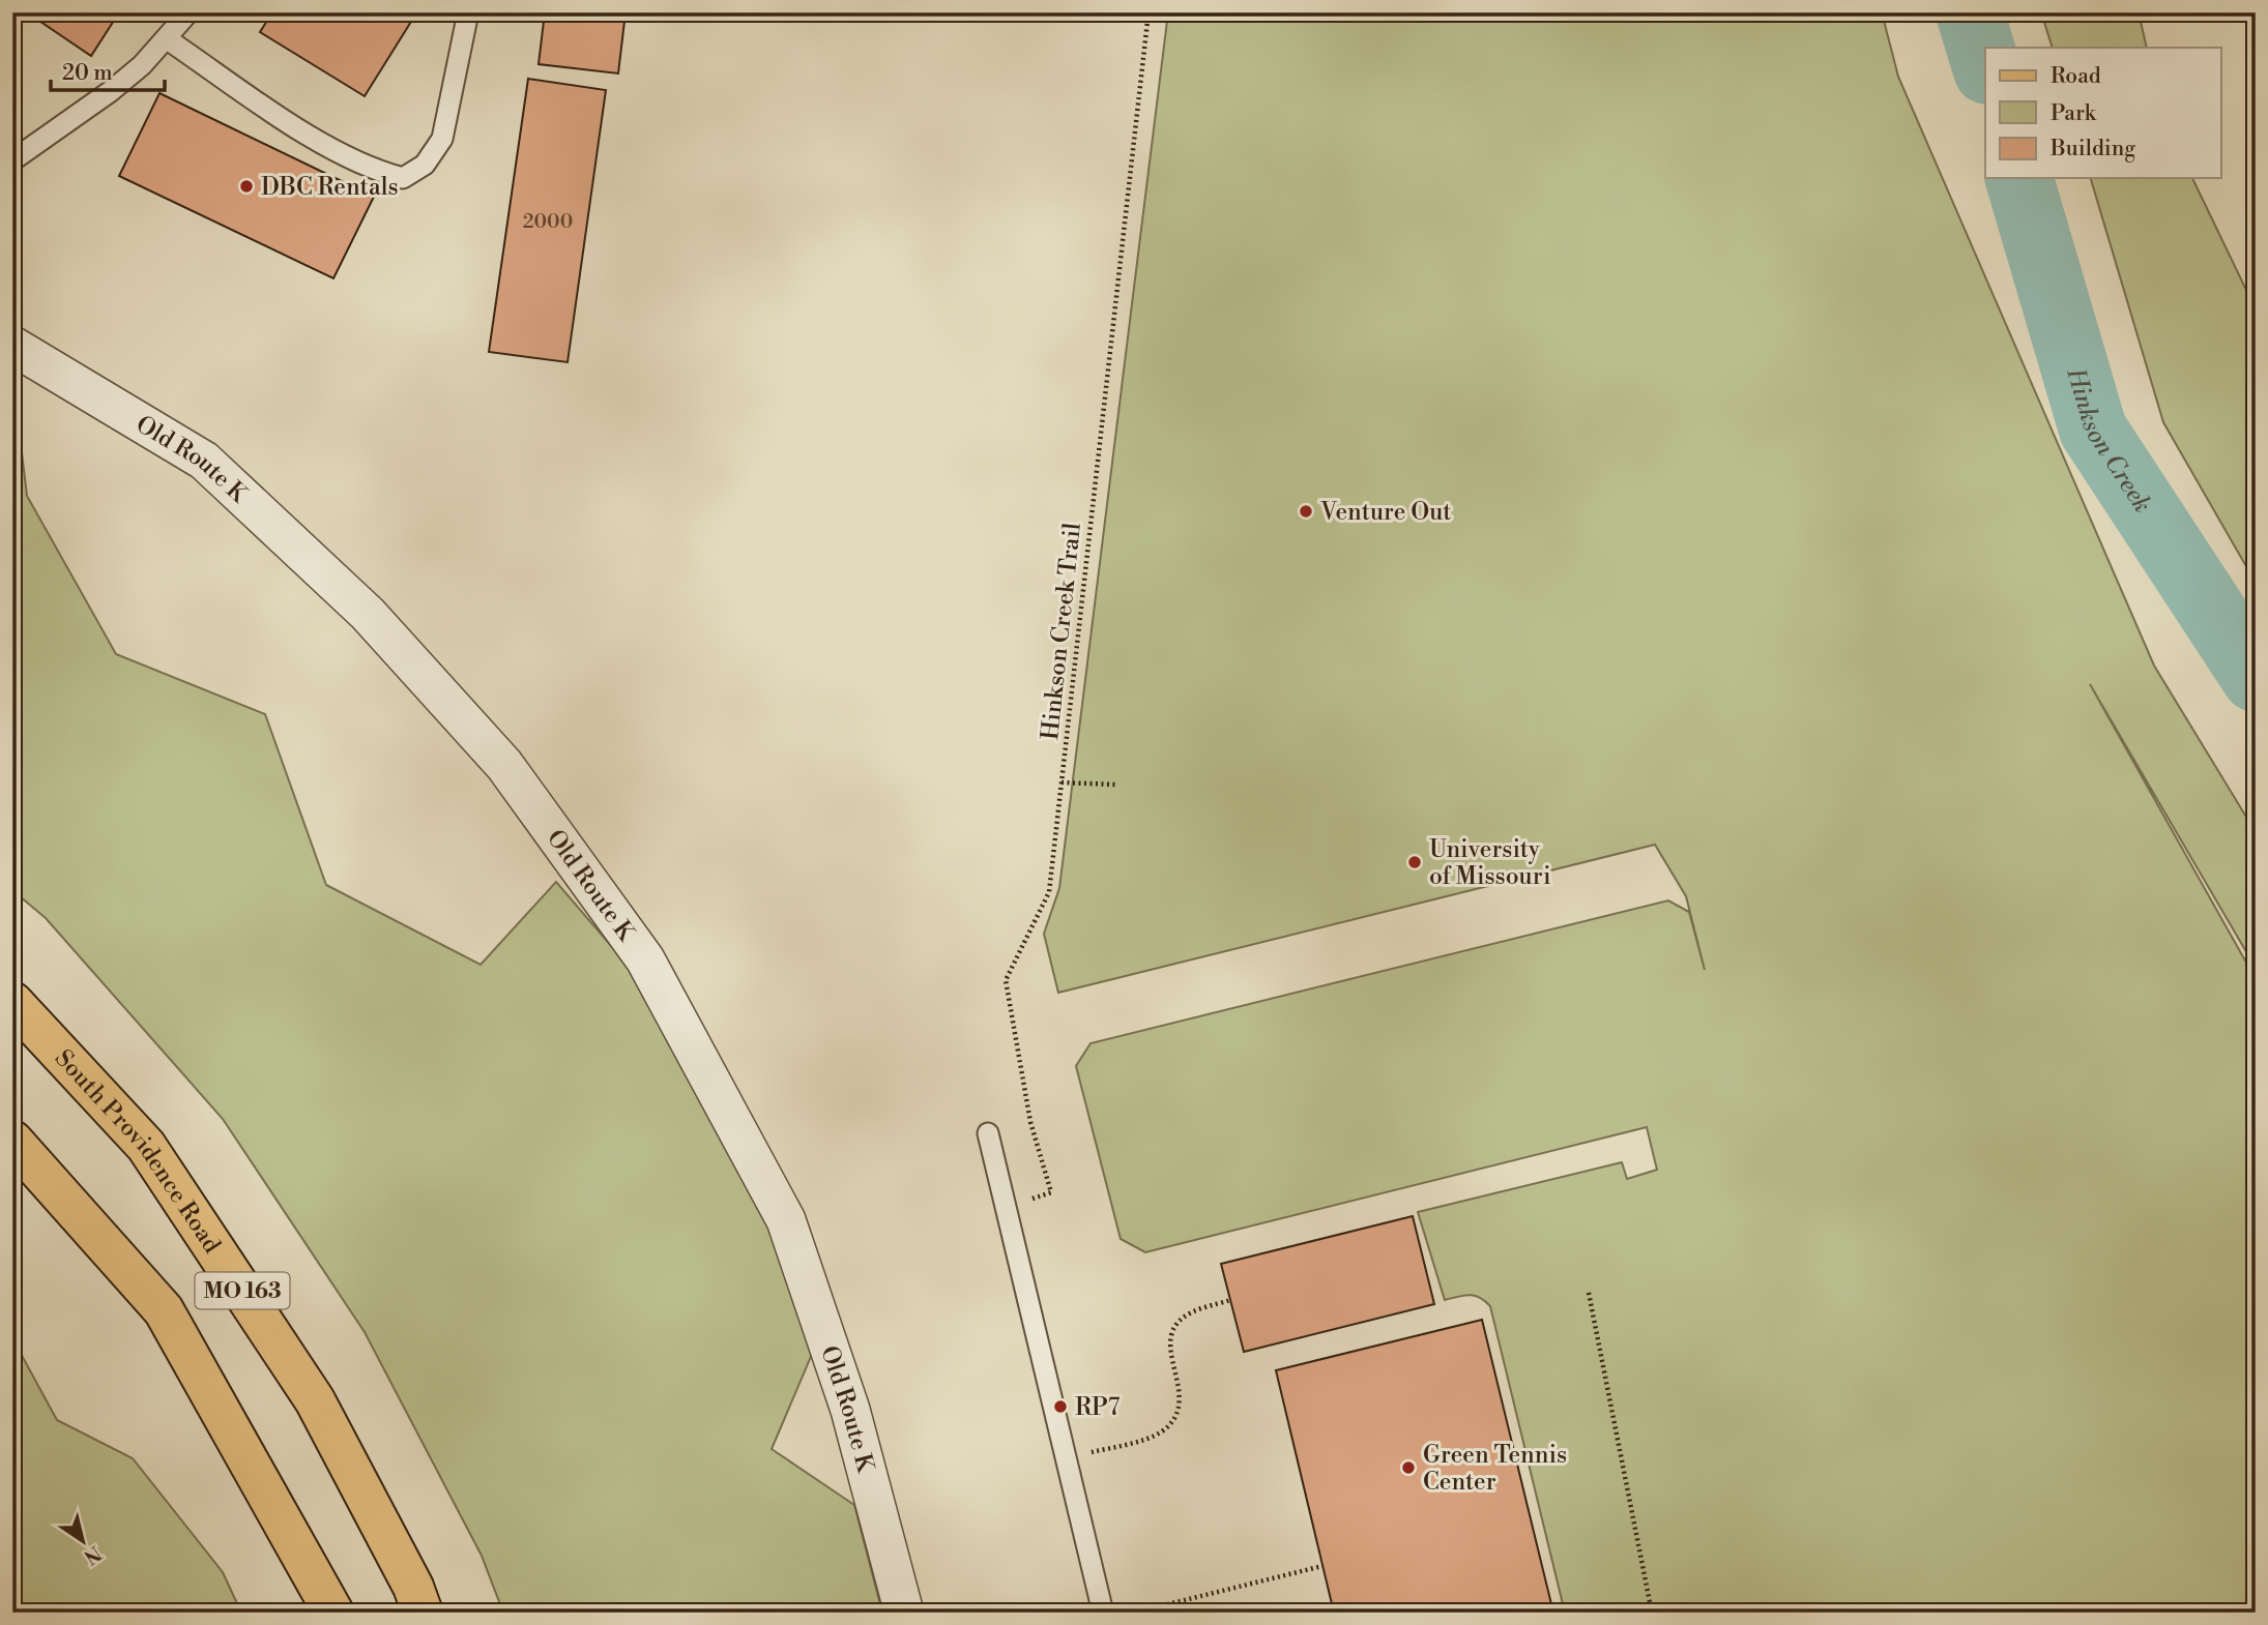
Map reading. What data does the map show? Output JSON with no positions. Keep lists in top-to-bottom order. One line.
{"streets":{"main road":["South Providence Road","MO 163"],"street":["Old Route K"],"path":["Hinkson Creek Trail"]},"water":["Hinkson Creek"],"places":["DBC Rentals","Venture Out","University of Missouri","RP7","Green Tennis Center"],"house_numbers":["2000"],"legend":["Road","Park","Building"],"scale_bar":"20 m","north":"bottom right"}
